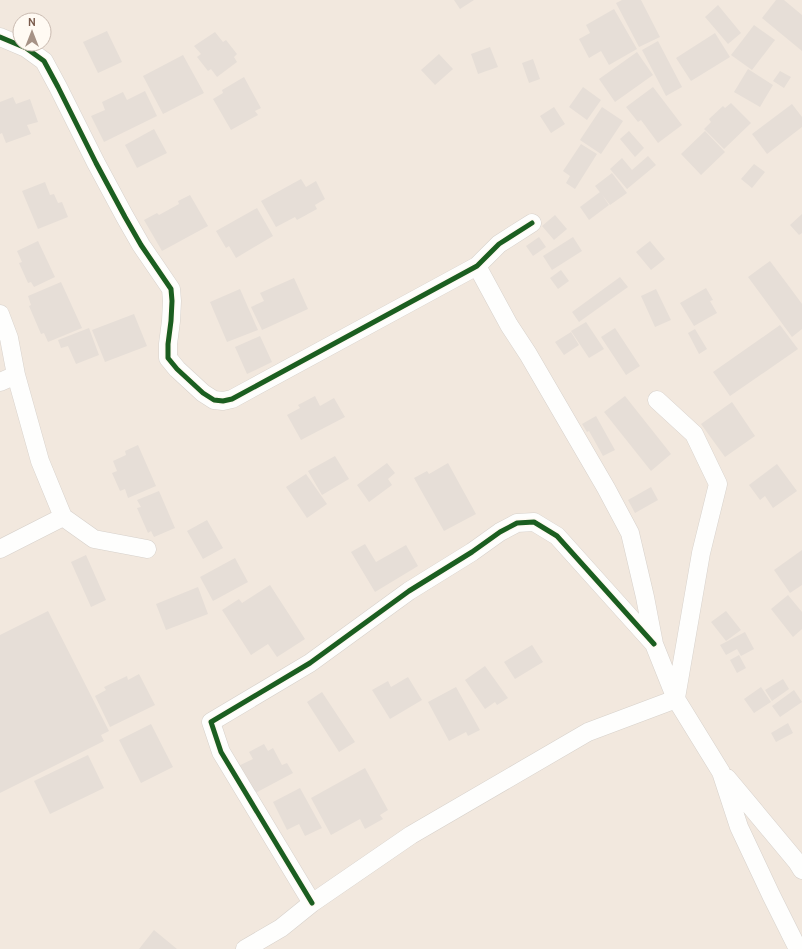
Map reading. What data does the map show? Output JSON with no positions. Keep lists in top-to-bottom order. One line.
{"north":"top"}
